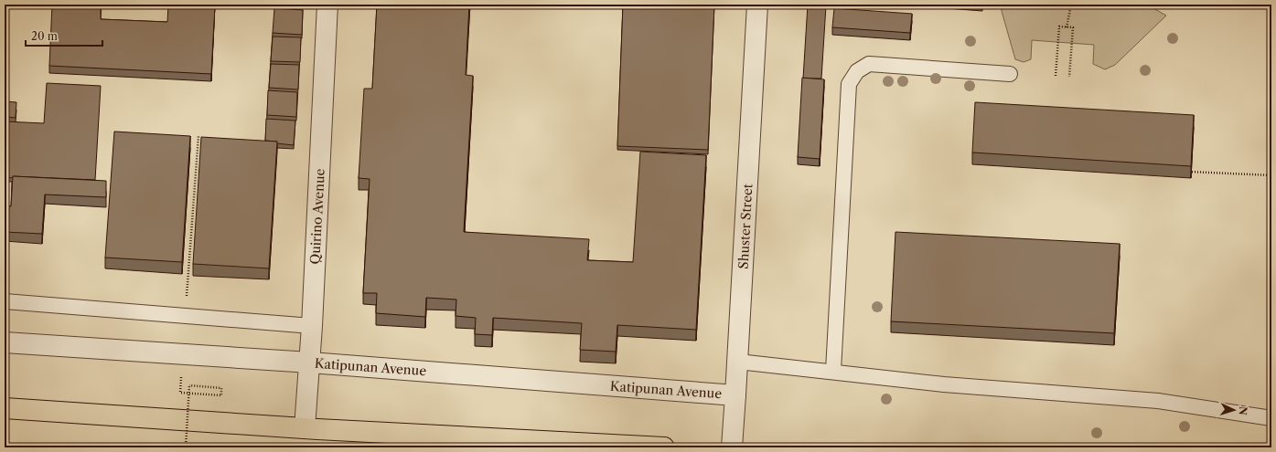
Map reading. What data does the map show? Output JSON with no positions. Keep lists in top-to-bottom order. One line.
{"streets":{"street":["Quirino Avenue","Shuster Street","Katipunan Avenue"]},"crossings":[["Quirino Avenue","Katipunan Avenue"],["Shuster Street","Katipunan Avenue"]],"scale_bar":"20 m","north":"right"}
